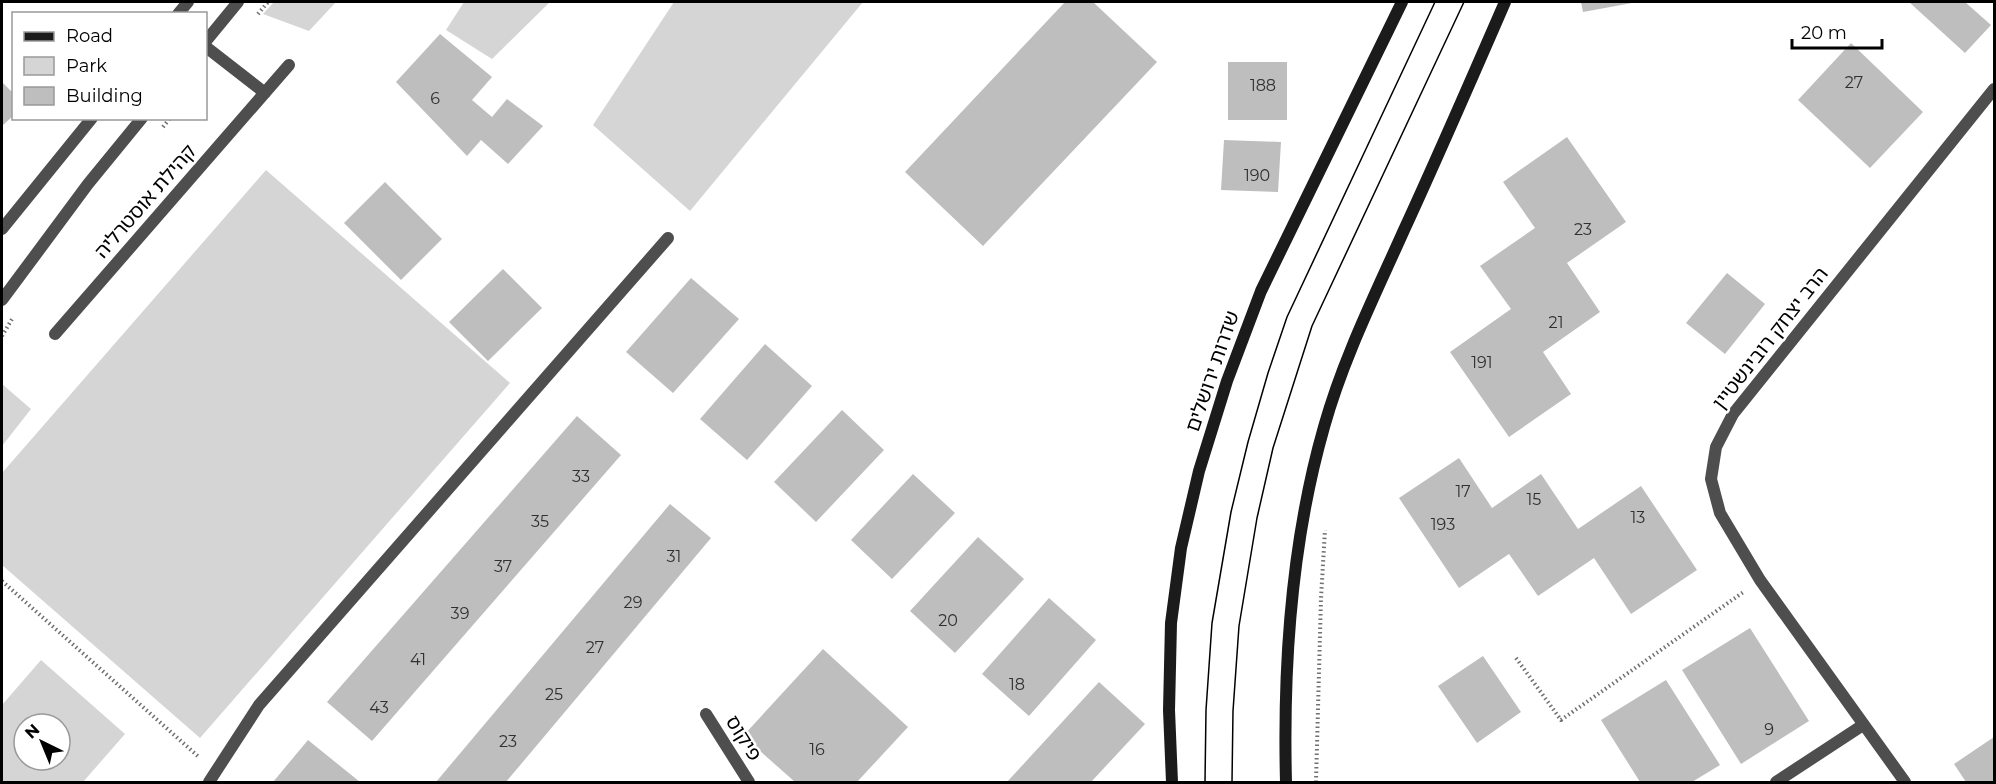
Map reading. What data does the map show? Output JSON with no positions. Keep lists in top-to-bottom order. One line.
{"streets":{"main road":["שדרות ירושלים"],"street":["קהילת אוסטרליה","הרב יצחק רובינשטיין","פיקוס"]},"house_numbers":["27","188","6","190","23","21","191","33","17","15","13","35","193","31","37","29","39","20","27","41","18","25","43","9","23","16"],"legend":["Road","Park","Building"],"scale_bar":"20 m","north":"top left"}
